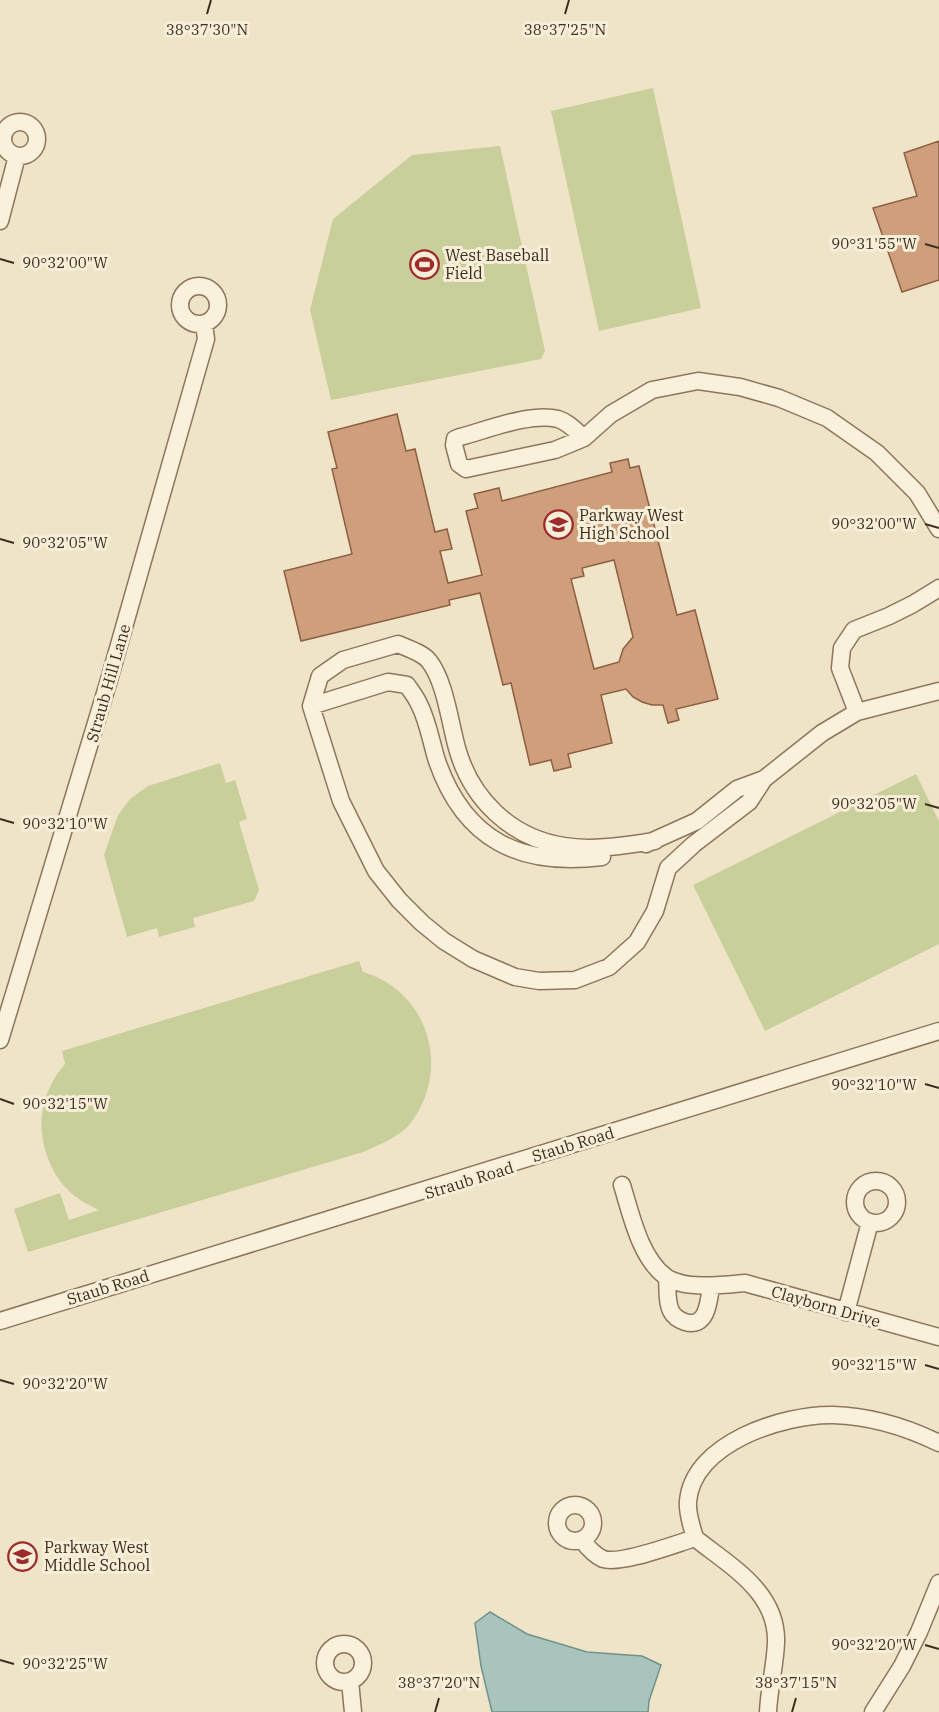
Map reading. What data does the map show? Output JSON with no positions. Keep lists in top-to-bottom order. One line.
{"streets":{"street":["Straub Hill Lane","Staub Road","Straub Road","Clayborn Drive"]},"crossings":[["Staub Road","Straub Road"]],"places":{"sports":["West Baseball Field"],"school or university":["Parkway West High School","Parkway West Middle School"]},"coordinates":["38°37'30\"N","38°37'25\"N","90°31'55\"W","90°32'00\"W","90°32'05\"W","90°32'10\"W","90°32'15\"W","90°32'20\"W","90°32'25\"W","38°37'20\"N","38°37'15\"N"]}
